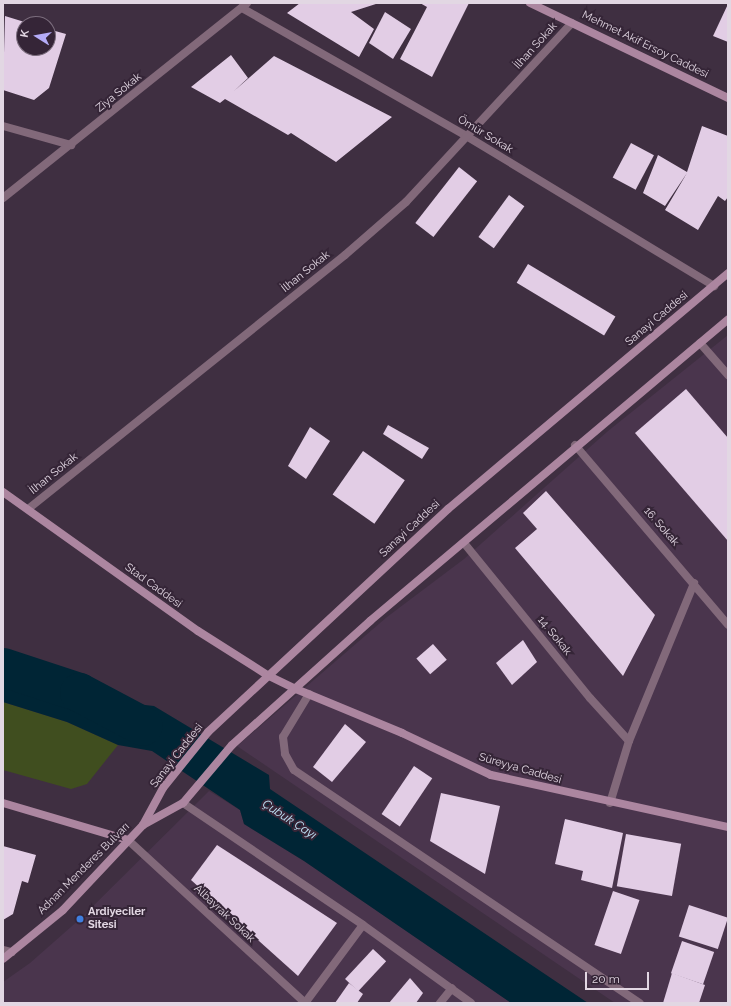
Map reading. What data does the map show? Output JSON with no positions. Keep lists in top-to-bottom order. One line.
{"streets":{"main road":["Mehmet Akif Ersoy Caddesi","Sanayi Caddesi","Stad Caddesi","Süreyya Caddesi","Adnan Menderes Bulvarı"],"street":["İlhan Sokak","Ziya Sokak","Ömür Sokak","16. Sokak","14. Sokak","Albayrak Sokak"]},"crossings":[["Mehmet Akif Ersoy Caddesi","İlhan Sokak"],["İlhan Sokak","Ömür Sokak"],["İlhan Sokak","Stad Caddesi"],["Ziya Sokak","Ömür Sokak"],["Ömür Sokak","Sanayi Caddesi"],["Sanayi Caddesi","Stad Caddesi"],["Sanayi Caddesi","Adnan Menderes Bulvarı"],["Stad Caddesi","Süreyya Caddesi"],["Adnan Menderes Bulvarı","Albayrak Sokak"]],"water":["Çubuk Çayı"],"places":["Ardiyeciler Sitesi"],"scale_bar":"20 m","north":"left"}
